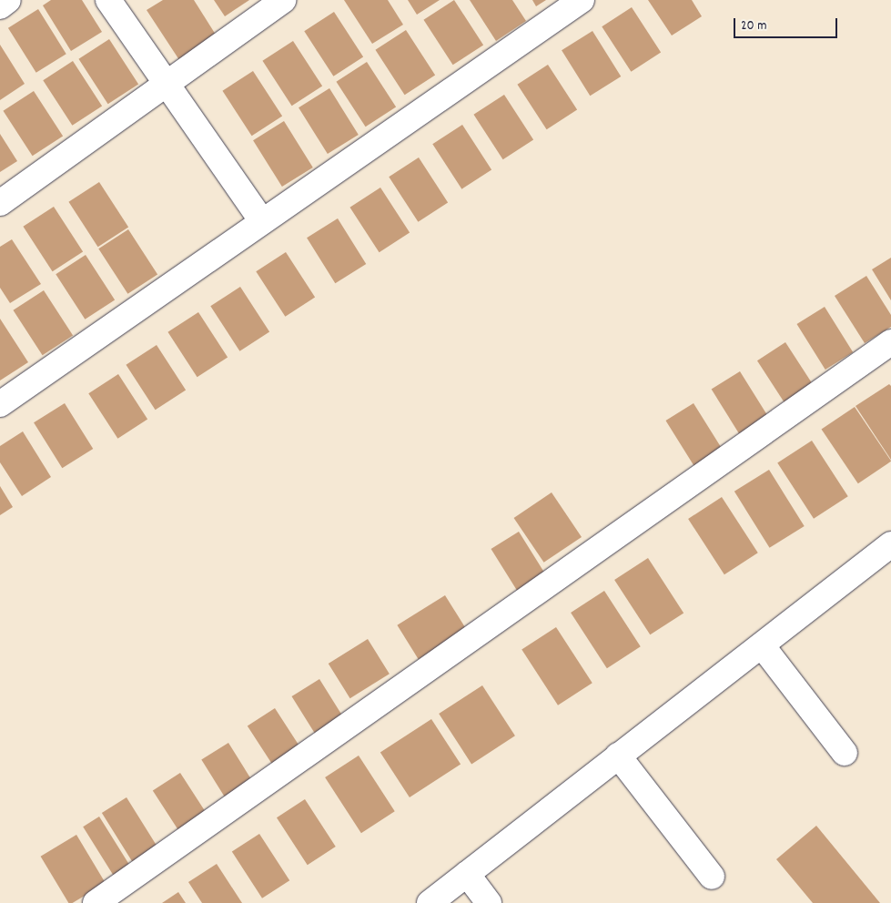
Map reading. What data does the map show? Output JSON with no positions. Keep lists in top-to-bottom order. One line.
{"scale_bar":"20 m"}
